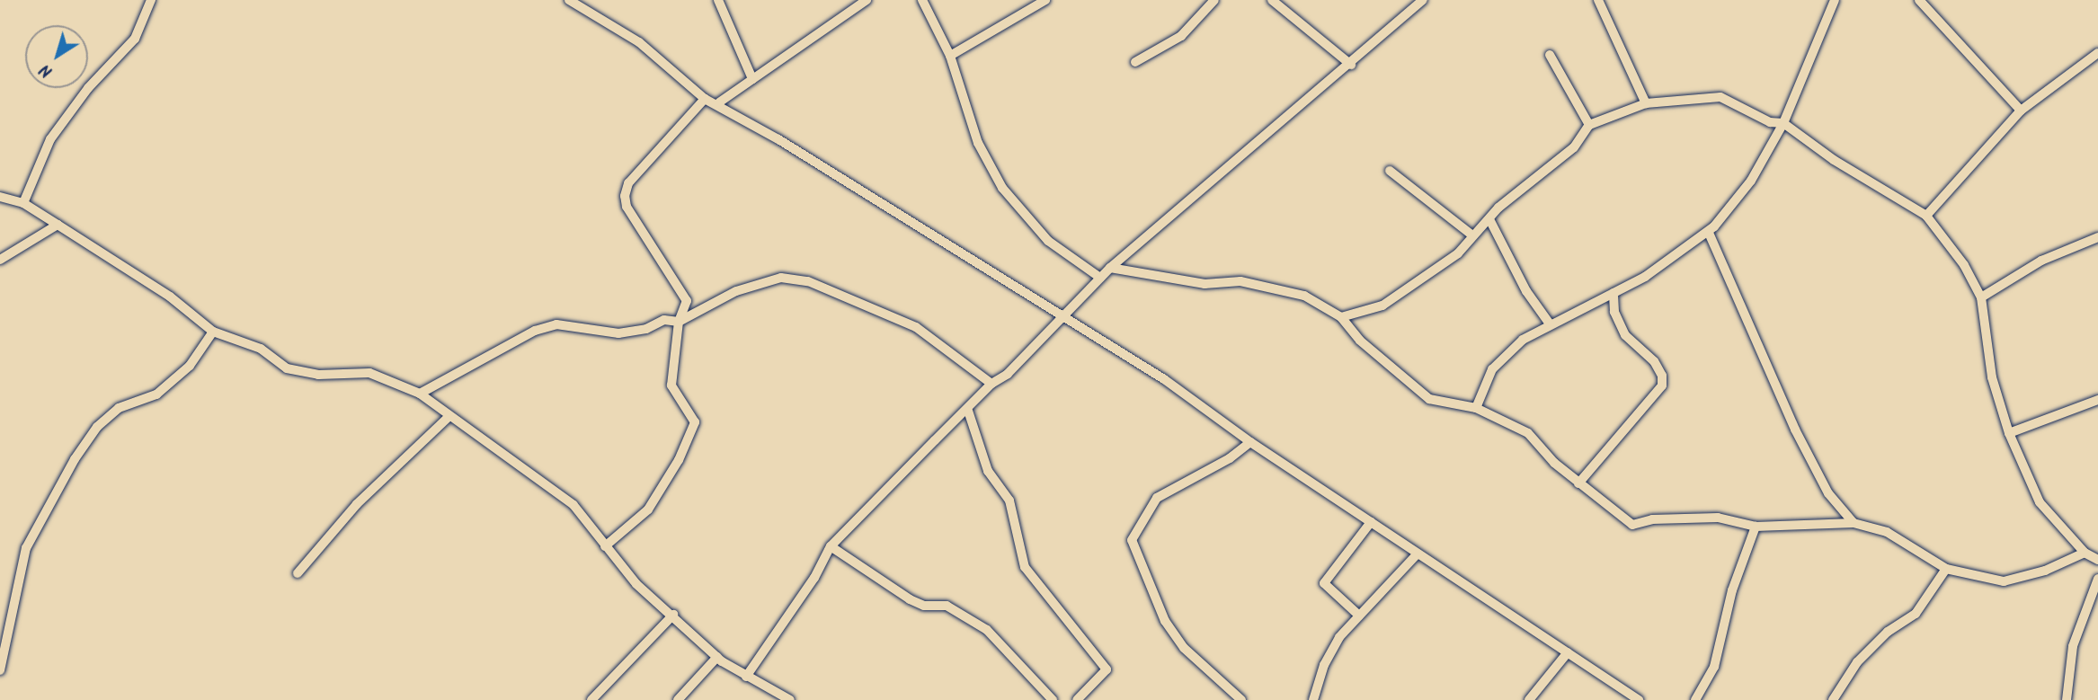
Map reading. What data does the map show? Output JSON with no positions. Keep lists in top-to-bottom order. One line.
{"north":"bottom left"}
